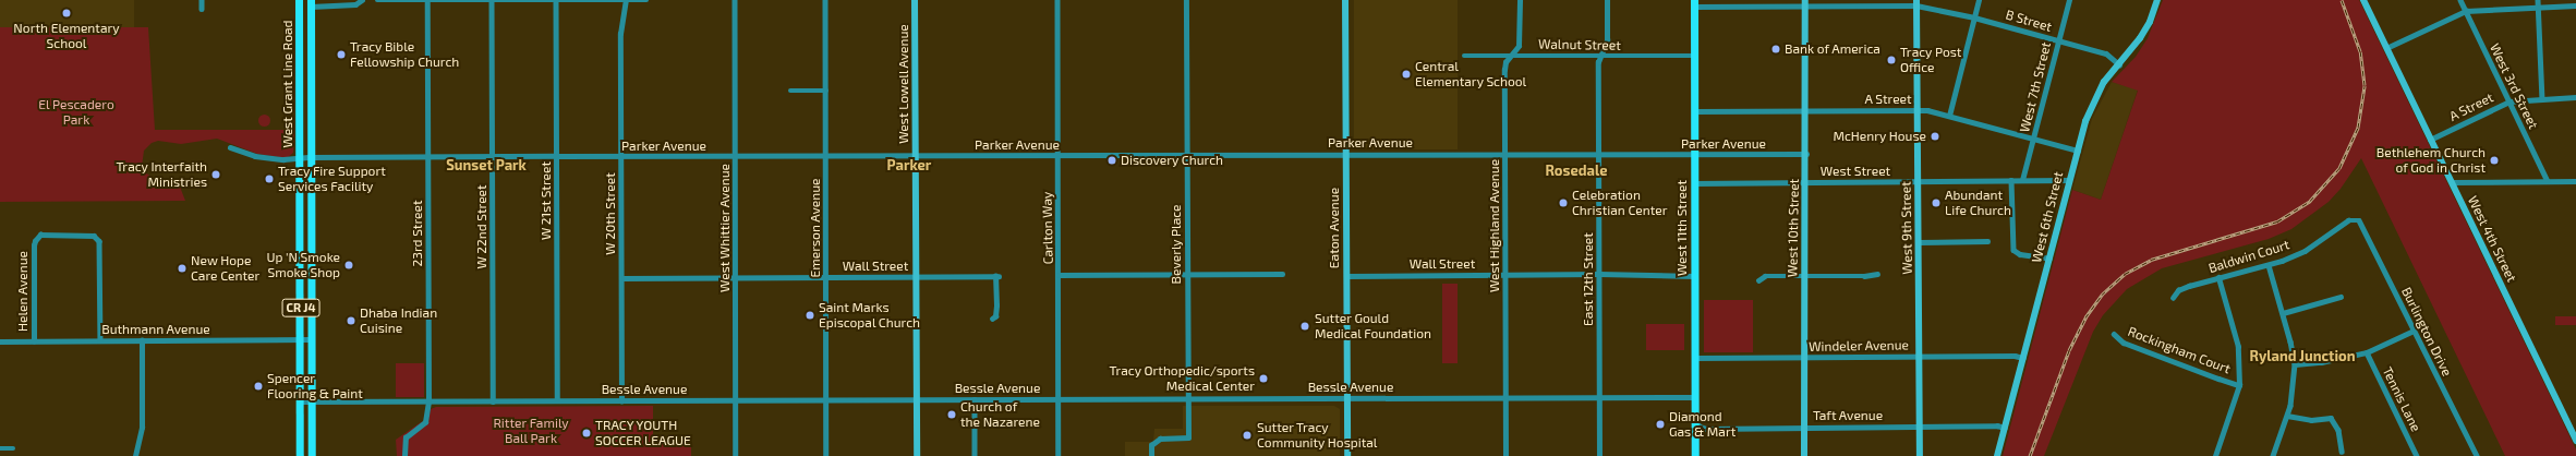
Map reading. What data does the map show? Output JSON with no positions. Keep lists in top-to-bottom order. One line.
{"streets":{"main road":["West Grant Line Road","West 11th Street","CR J4"],"street":["B Street","Walnut Street","West Lowell Avenue","West 3rd Street","West 7th Street","A Street","Parker Avenue","West Street","W 21st Street","W 20th Street","West 6th Street","West Highland Avenue","W 22nd Street","West Whittier Avenue","Emerson Avenue","Carlton Way","Eaton Avenue","West 10th Street","West 9th Street","23rd Street","West 4th Street","Beverly Place","Baldwin Court","Wall Street","East 12th Street","Helen Avenue","Buthmann Avenue","Burlington Drive","Windeler Avenue","Rockingham Court","Bessle Avenue","Tennis Lane","Taft Avenue"]},"crossings":[["B Street","West 7th Street"],["B Street","West 6th Street"],["B Street","West 11th Street"],["B Street","West 10th Street"],["B Street","West 9th Street"],["Walnut Street","West Highland Avenue"],["Walnut Street","West 11th Street"],["Walnut Street","East 12th Street"],["West Grant Line Road","Parker Avenue"],["West Grant Line Road","Buthmann Avenue"],["West Grant Line Road","Bessle Avenue"],["West Lowell Avenue","Parker Avenue"],["West Lowell Avenue","Wall Street"],["West Lowell Avenue","Bessle Avenue"],["West 3rd Street","A Street"],["West 7th Street","A Street"],["West 7th Street","West Street"],["A Street","West 6th Street"],["A Street","West 11th Street"],["A Street","West 10th Street"],["A Street","West 9th Street"],["A Street","West 4th Street"],["Parker Avenue","W 21st Street"],["Parker Avenue","W 20th Street"],["Parker Avenue","West Highland Avenue"],["Parker Avenue","W 22nd Street"],["Parker Avenue","West Whittier Avenue"],["Parker Avenue","Emerson Avenue"],["Parker Avenue","Carlton Way"],["Parker Avenue","Eaton Avenue"],["Parker Avenue","West 11th Street"],["Parker Avenue","West 10th Street"],["Parker Avenue","23rd Street"],["Parker Avenue","Beverly Place"],["Parker Avenue","East 12th Street"],["West Street","West 6th Street"],["West Street","West 11th Street"],["West Street","West 10th Street"],["West Street","West 9th Street"],["W 21st Street","Bessle Avenue"],["W 20th Street","Wall Street"],["W 20th Street","Bessle Avenue"],["West 6th Street","Windeler Avenue"],["West 6th Street","Taft Avenue"],["West Highland Avenue","Wall Street"],["West Highland Avenue","Bessle Avenue"],["W 22nd Street","Bessle Avenue"],["West Whittier Avenue","Wall Street"],["West Whittier Avenue","Bessle Avenue"],["Emerson Avenue","Wall Street"],["Emerson Avenue","Bessle Avenue"],["Carlton Way","Bessle Avenue"],["Eaton Avenue","Wall Street"],["Eaton Avenue","Bessle Avenue"],["West 11th Street","Wall Street"],["West 11th Street","Windeler Avenue"],["West 11th Street","Bessle Avenue"],["West 11th Street","Taft Avenue"],["West 10th Street","Windeler Avenue"],["West 10th Street","Taft Avenue"],["West 9th Street","Windeler Avenue"],["West 9th Street","Taft Avenue"],["23rd Street","Bessle Avenue"],["Beverly Place","Bessle Avenue"],["Baldwin Court","Burlington Drive"],["Wall Street","East 12th Street"],["East 12th Street","Bessle Avenue"],["Helen Avenue","Buthmann Avenue"]],"districts":["Sunset Park","Parker","Rosedale","Ryland Junction"],"parks":["El Pescadero Park","Ritter Family Ball Park"],"places":["North Elementary School","Bank of America","Tracy Bible Fellowship Church","Tracy Post Office","Central Elementary School","McHenry House","Discovery Church","Bethlehem Church of God in Christ","Tracy Interfaith Ministries","Tracy Fire Support Services Facility","Celebration Christian Center","Abundant Life Church","Up 'N Smoke Smoke Shop","New Hope Care Center","Saint Marks Episcopal Church","Dhaba Indian Cuisine","Sutter Gould Medical Foundation","Tracy Orthopedic/sports Medical Center","Spencer Flooring & Paint","Church of the Nazarene","Diamond Gas & Mart","TRACY YOUTH SOCCER LEAGUE","Sutter Tracy Community Hospital"]}
